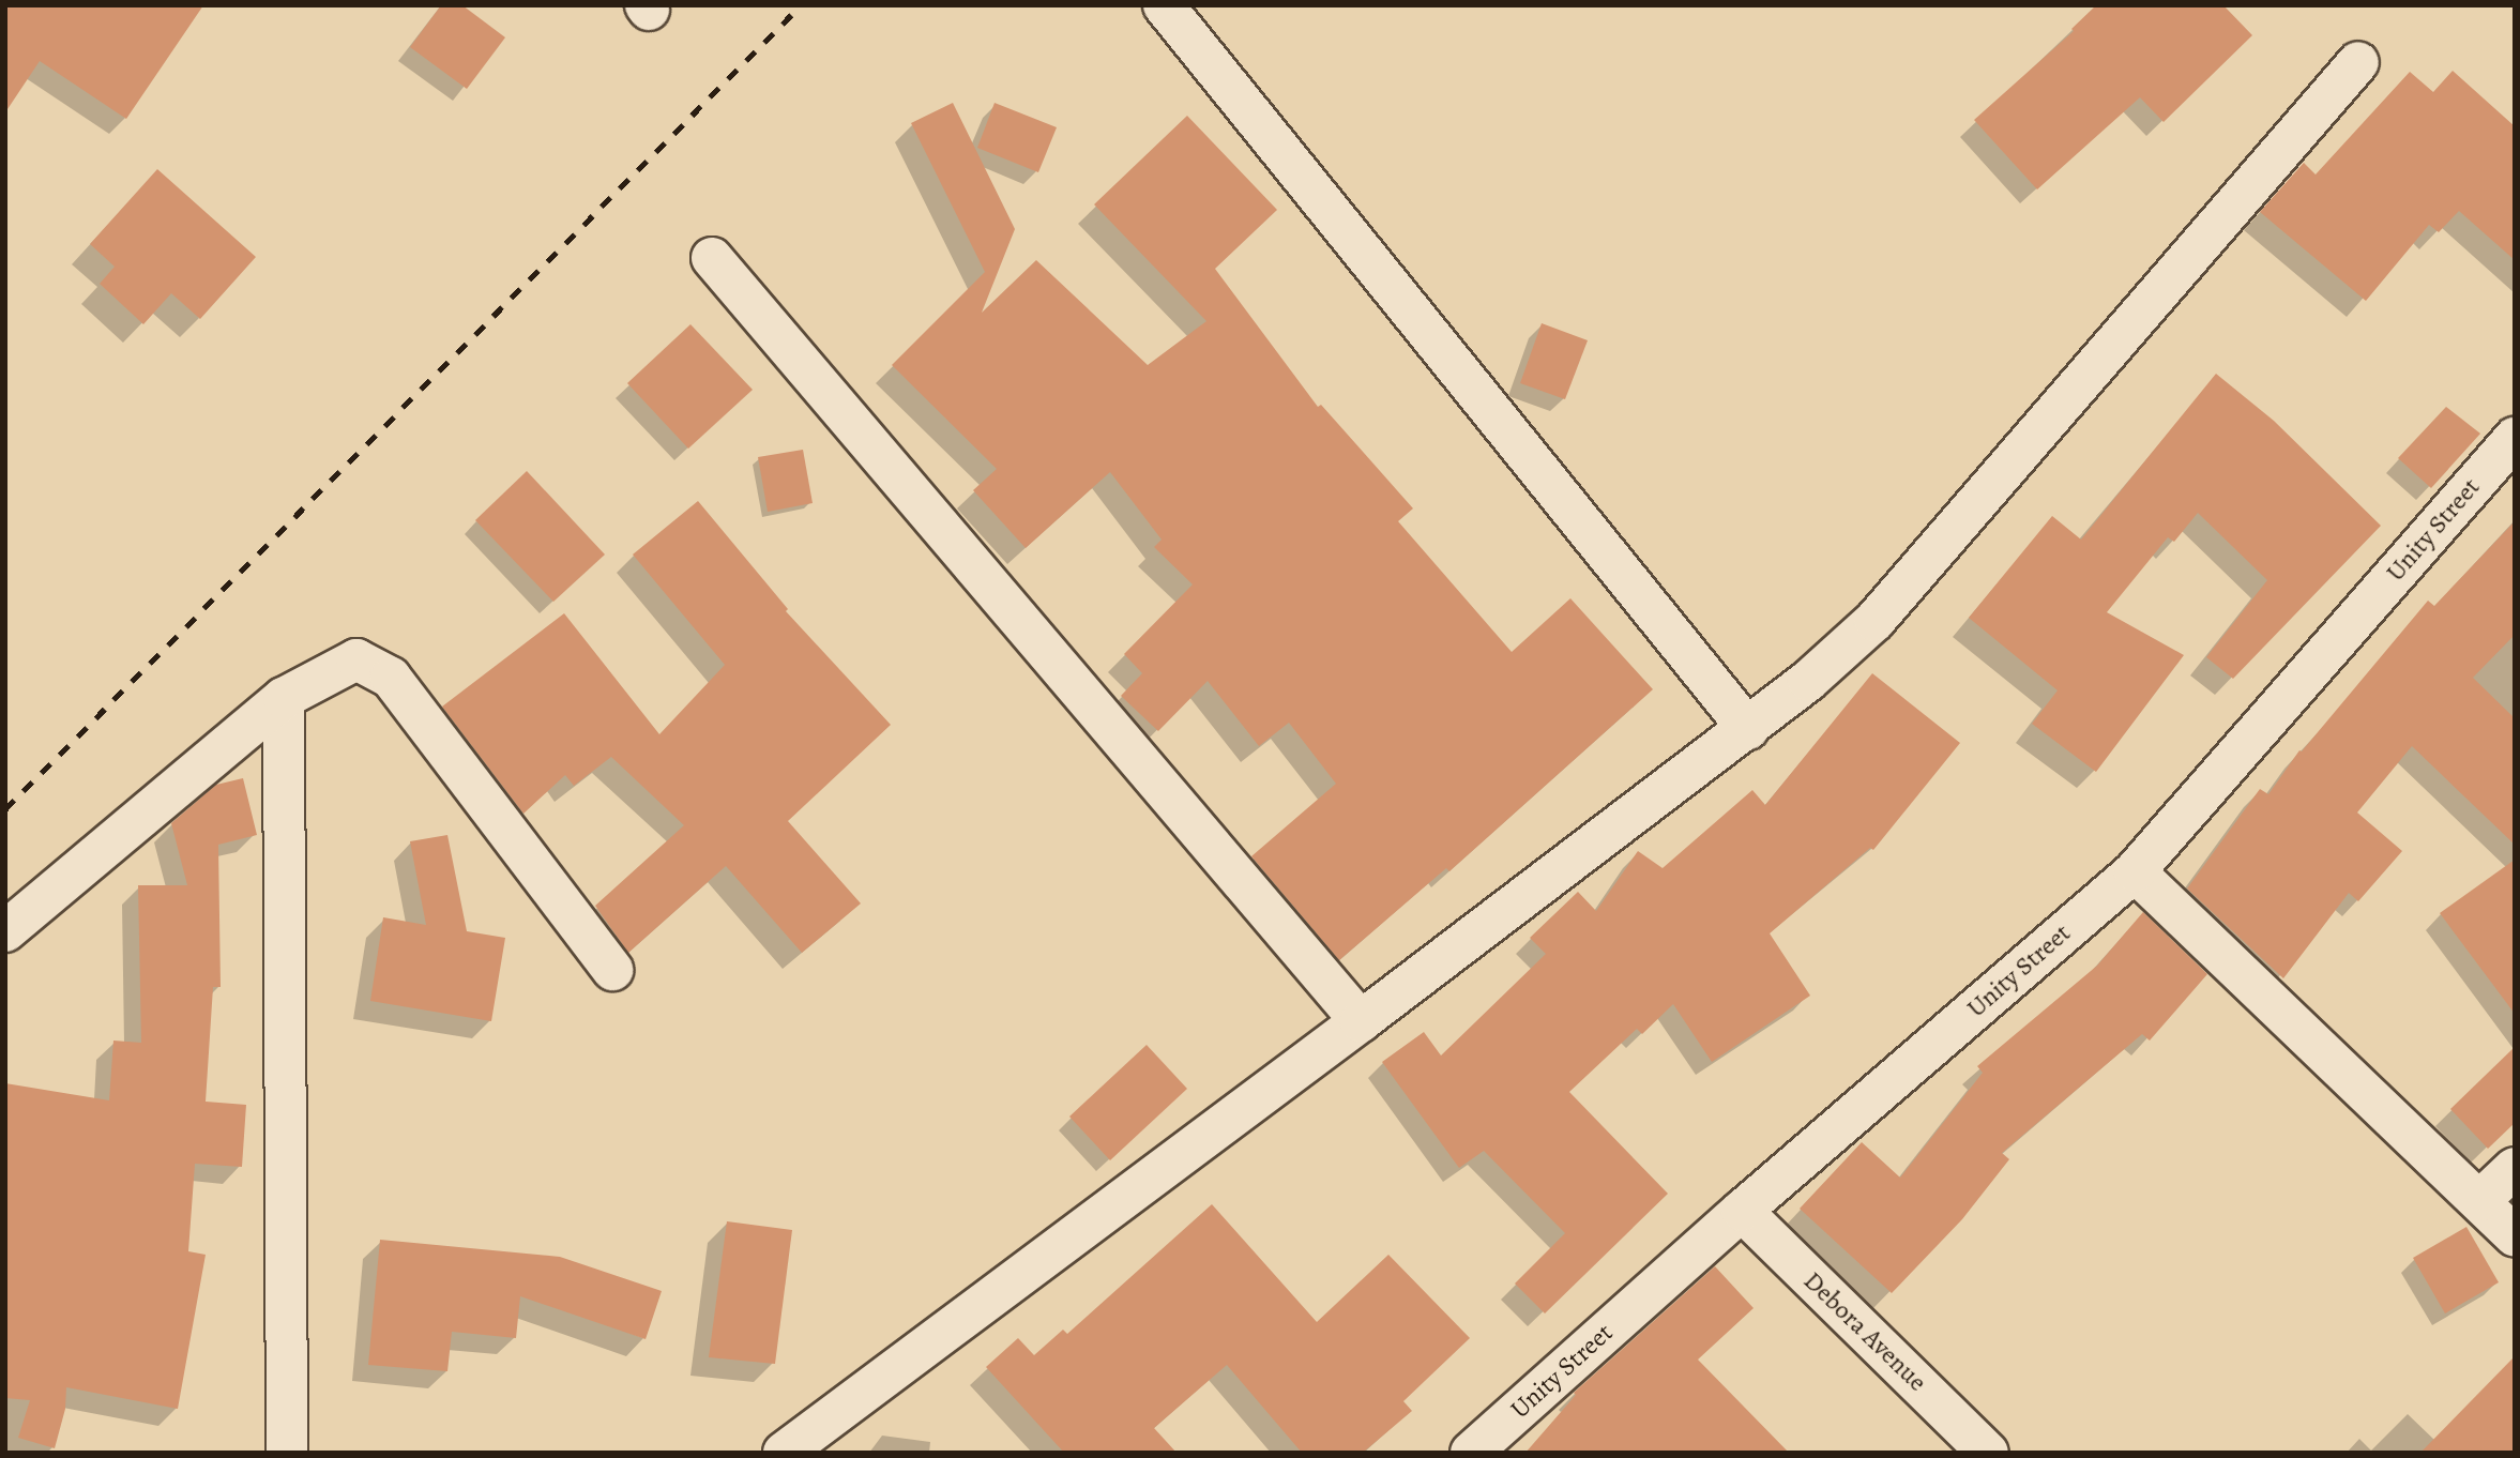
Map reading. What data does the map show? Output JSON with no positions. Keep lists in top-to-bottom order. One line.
{"streets":{"street":["Unity Street","Debora Avenue"]},"crossings":[["Unity Street","Debora Avenue"]]}
